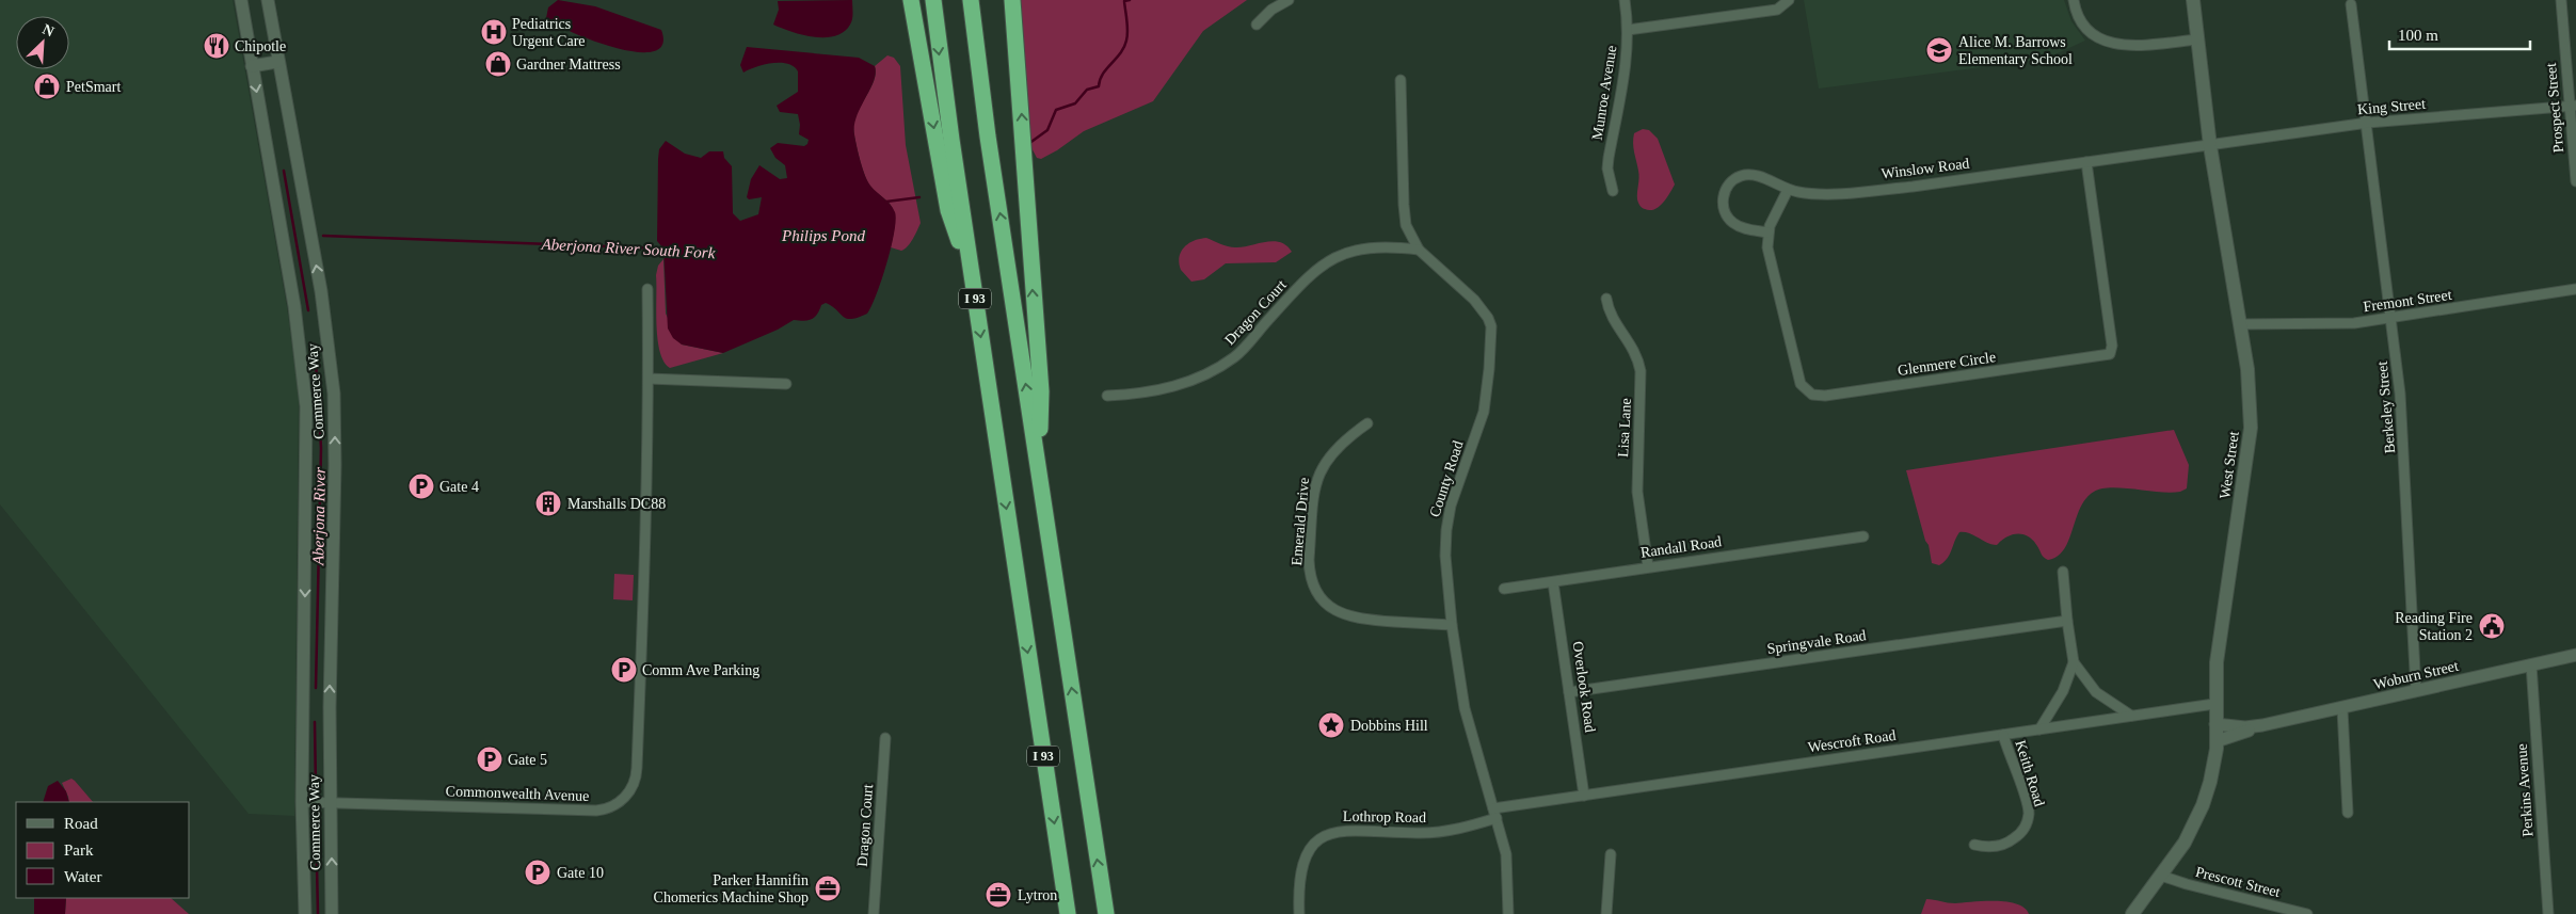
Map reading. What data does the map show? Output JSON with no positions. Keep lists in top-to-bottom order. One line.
{"streets":{"highway":["I 93"],"main road":["West Street"],"street":["Munroe Avenue","King Street","Prospect Street","Winslow Road","Fremont Street","Dragon Court","Glenmere Circle","Commerce Way","Berkeley Street","Lisa Lane","County Road","Emerald Drive","Randall Road","Springvale Road","Woburn Street","Overlook Road","Wescroft Road","Keith Road","Perkins Avenue","Commonwealth Avenue","Lothrop Road","Prescott Street"]},"crossings":[["King Street","Prospect Street"],["King Street","Winslow Road"],["King Street","Berkeley Street"],["King Street","West Street"],["Winslow Road","Glenmere Circle"],["Winslow Road","West Street"],["Fremont Street","Berkeley Street"],["Fremont Street","West Street"],["Dragon Court","County Road"],["Commerce Way","Commonwealth Avenue"],["Berkeley Street","Woburn Street"],["Lisa Lane","Randall Road"],["West Street","Woburn Street"],["West Street","Wescroft Road"],["West Street","Prescott Street"],["County Road","Emerald Drive"],["County Road","Wescroft Road"],["County Road","Lothrop Road"],["Randall Road","Overlook Road"],["Springvale Road","Overlook Road"],["Woburn Street","Perkins Avenue"],["Overlook Road","Wescroft Road"],["Wescroft Road","Keith Road"],["Wescroft Road","Lothrop Road"]],"water":["Philips Pond","Aberjona River South Fork","Aberjona River"],"places":{"hospital":["Pediatrics Urgent Care"],"restaurant":["Chipotle"],"school or university":["Alice M. Barrows Elementary School"],"shop":["Gardner Mattress","PetSmart"],"parking":["Gate 4","Comm Ave Parking","Gate 5","Gate 10"],"building":["Marshalls DC88"],"public building":["Reading Fire Station 2"],"place":["Dobbins Hill"],"office":["Parker Hannifin Chomerics Machine Shop","Lytron"]},"legend":["Road","Park","Water"],"scale_bar":"100 m","north":"top right"}
